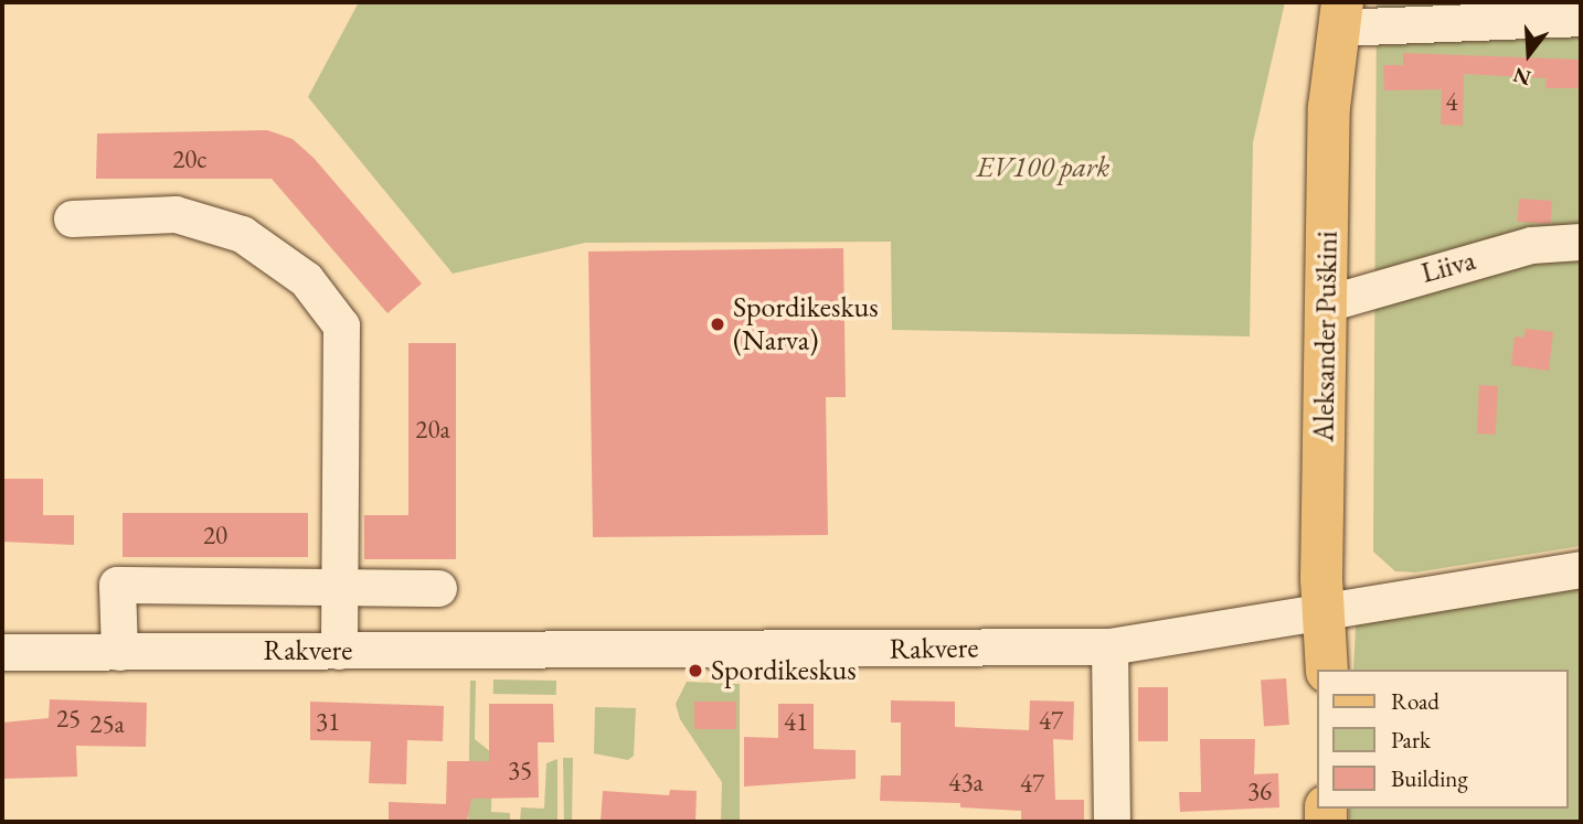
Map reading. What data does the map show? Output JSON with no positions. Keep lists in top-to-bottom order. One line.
{"streets":{"main road":["Aleksander Puškini"],"street":["Liiva","Rakvere"]},"crossings":[["Liiva","Aleksander Puškini"],["Aleksander Puškini","Rakvere"]],"parks":["EV100 park"],"places":["Spordikeskus (Narva)","Spordikeskus"],"house_numbers":["4","20c","20a","20","25","47","31","41","25a","35","43a","47","36"],"legend":["Road","Park","Building"],"north":"bottom"}
